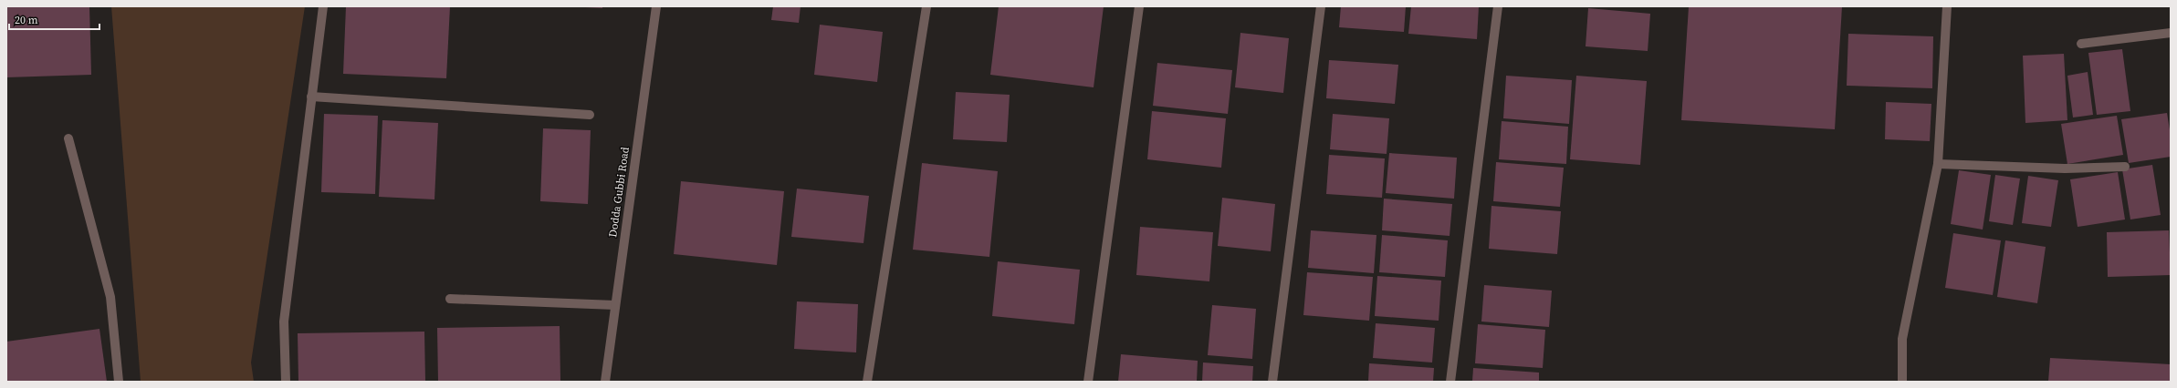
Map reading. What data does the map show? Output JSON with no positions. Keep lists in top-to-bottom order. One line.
{"streets":{"street":["Dodda Gubbi Road"]},"scale_bar":"20 m"}
